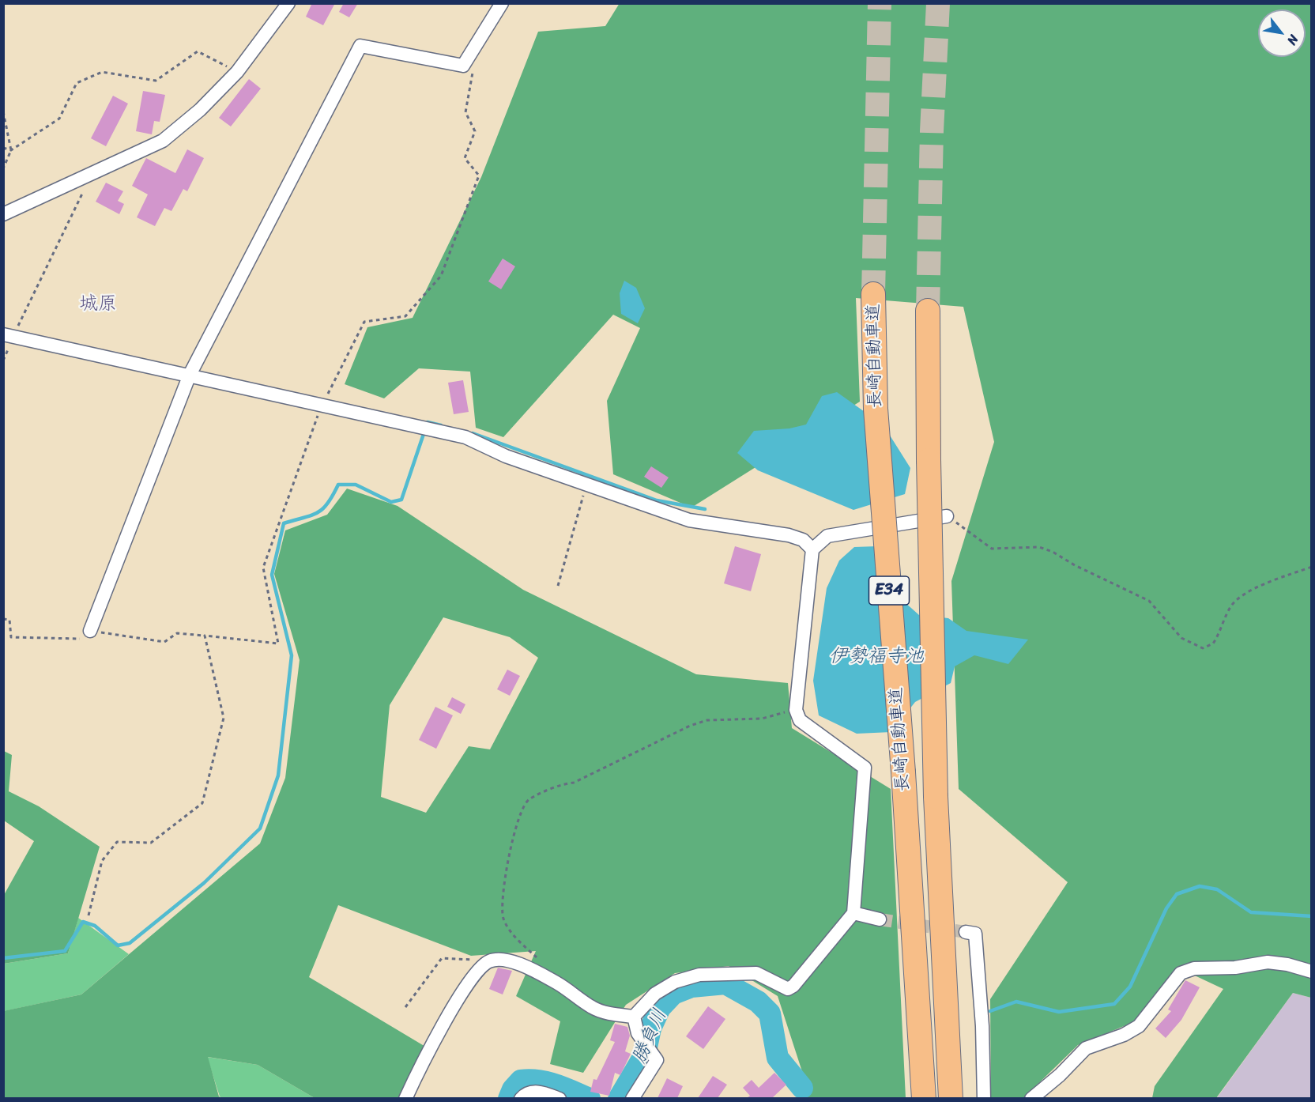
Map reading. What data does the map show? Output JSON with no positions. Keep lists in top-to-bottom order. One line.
{"streets":{"highway":["長崎自動車道","E34"]},"districts":["城原"],"water":["伊勢福寺池","勝負川"],"north":"bottom right"}
